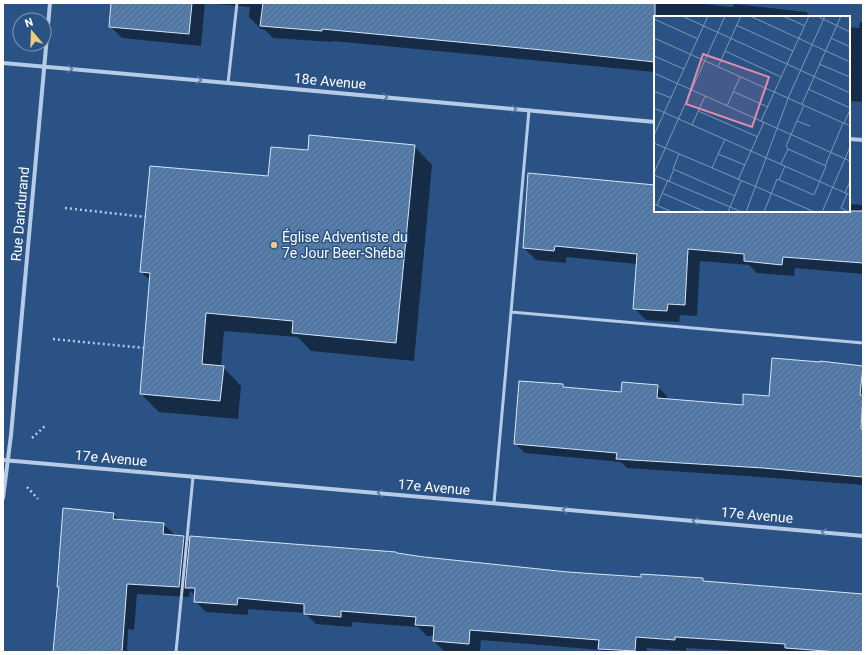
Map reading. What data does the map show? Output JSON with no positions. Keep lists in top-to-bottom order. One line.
{"streets":{"street":["18e Avenue","Rue Dandurand","17e Avenue"]},"crossings":[["18e Avenue","Rue Dandurand"],["Rue Dandurand","17e Avenue"]],"one_way":["18e Avenue","17e Avenue"],"places":["Église Adventiste du 7e Jour Beer-Shéba"],"north":"top"}
